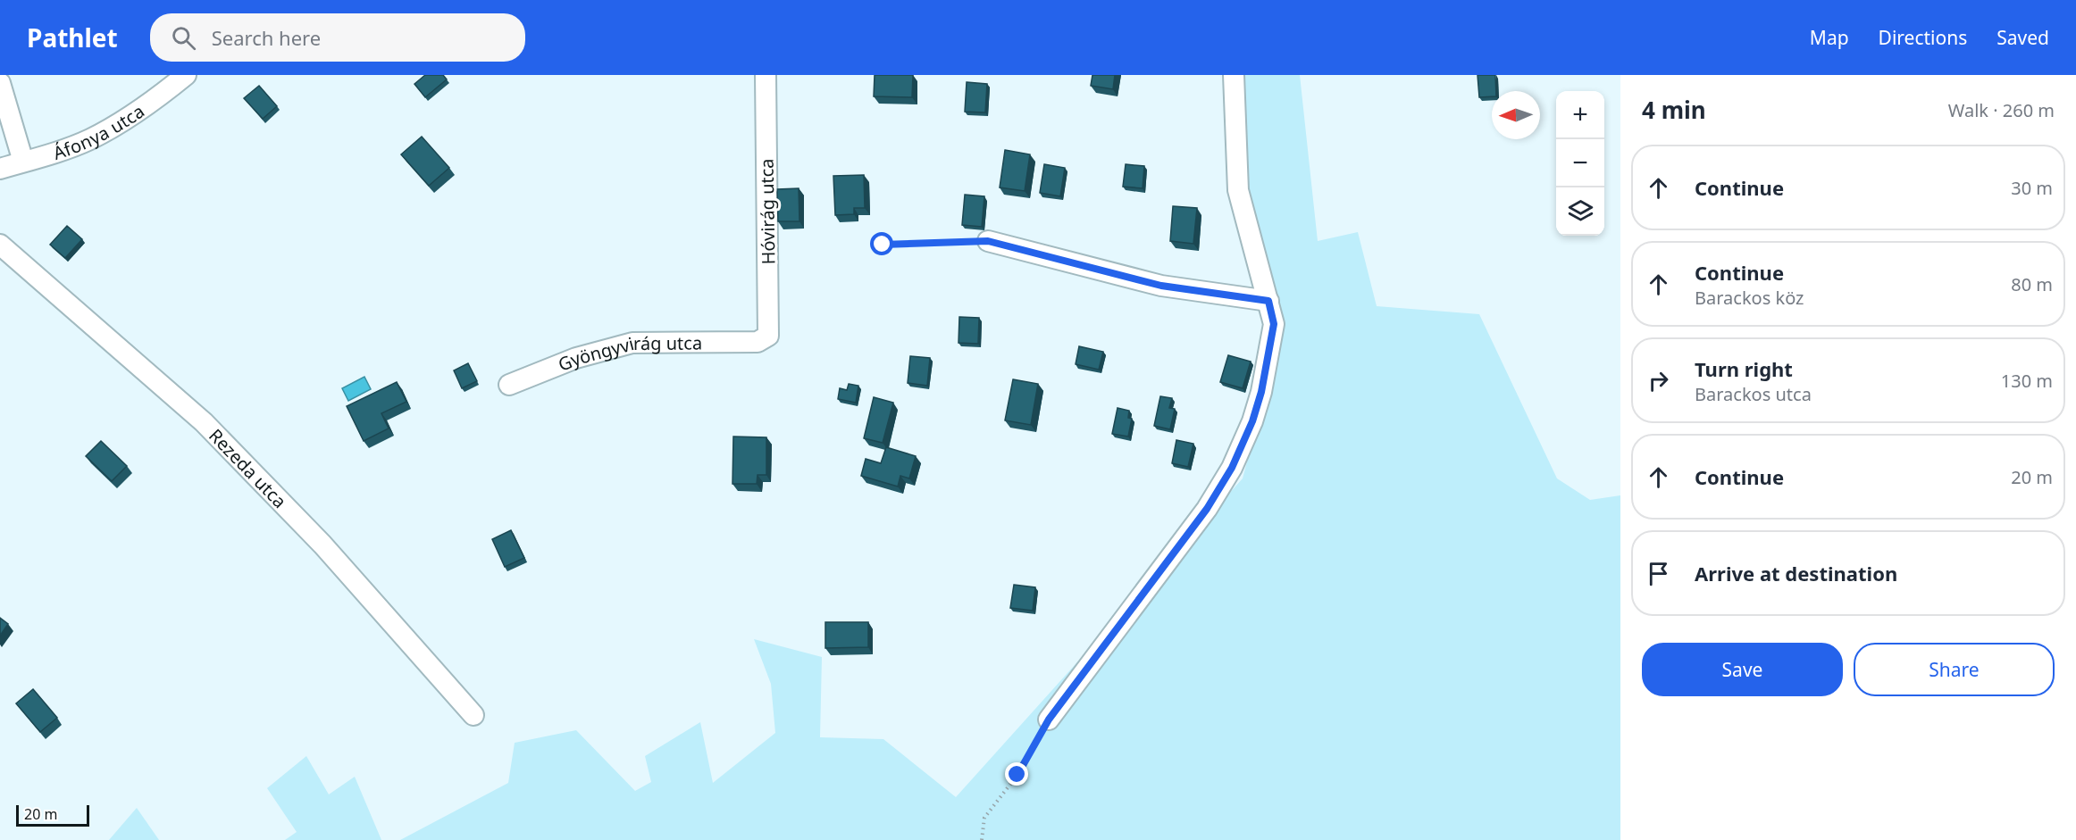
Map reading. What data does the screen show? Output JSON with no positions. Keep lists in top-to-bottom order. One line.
{"streets":{"street":["Áfonya utca","Hóvirág utca","Gyöngyvirág utca","Rezeda utca"]},"crossings":[["Hóvirág utca","Gyöngyvirág utca"]],"scale_bar":"20 m","north":"left","page":{"header":"Pathlet","search":"Search here","nav":["Map","Directions","Saved"],"heading":["4 min","Walk · 260 m"],"map_buttons":["+","−"],"list":[["Continue","30 m"],["Continue","Barackos köz","80 m"],["Turn right","Barackos utca","130 m"],["Continue","20 m"],"Arrive at destination"],"buttons":["Save","Share"],"scale":"20 m"}}
